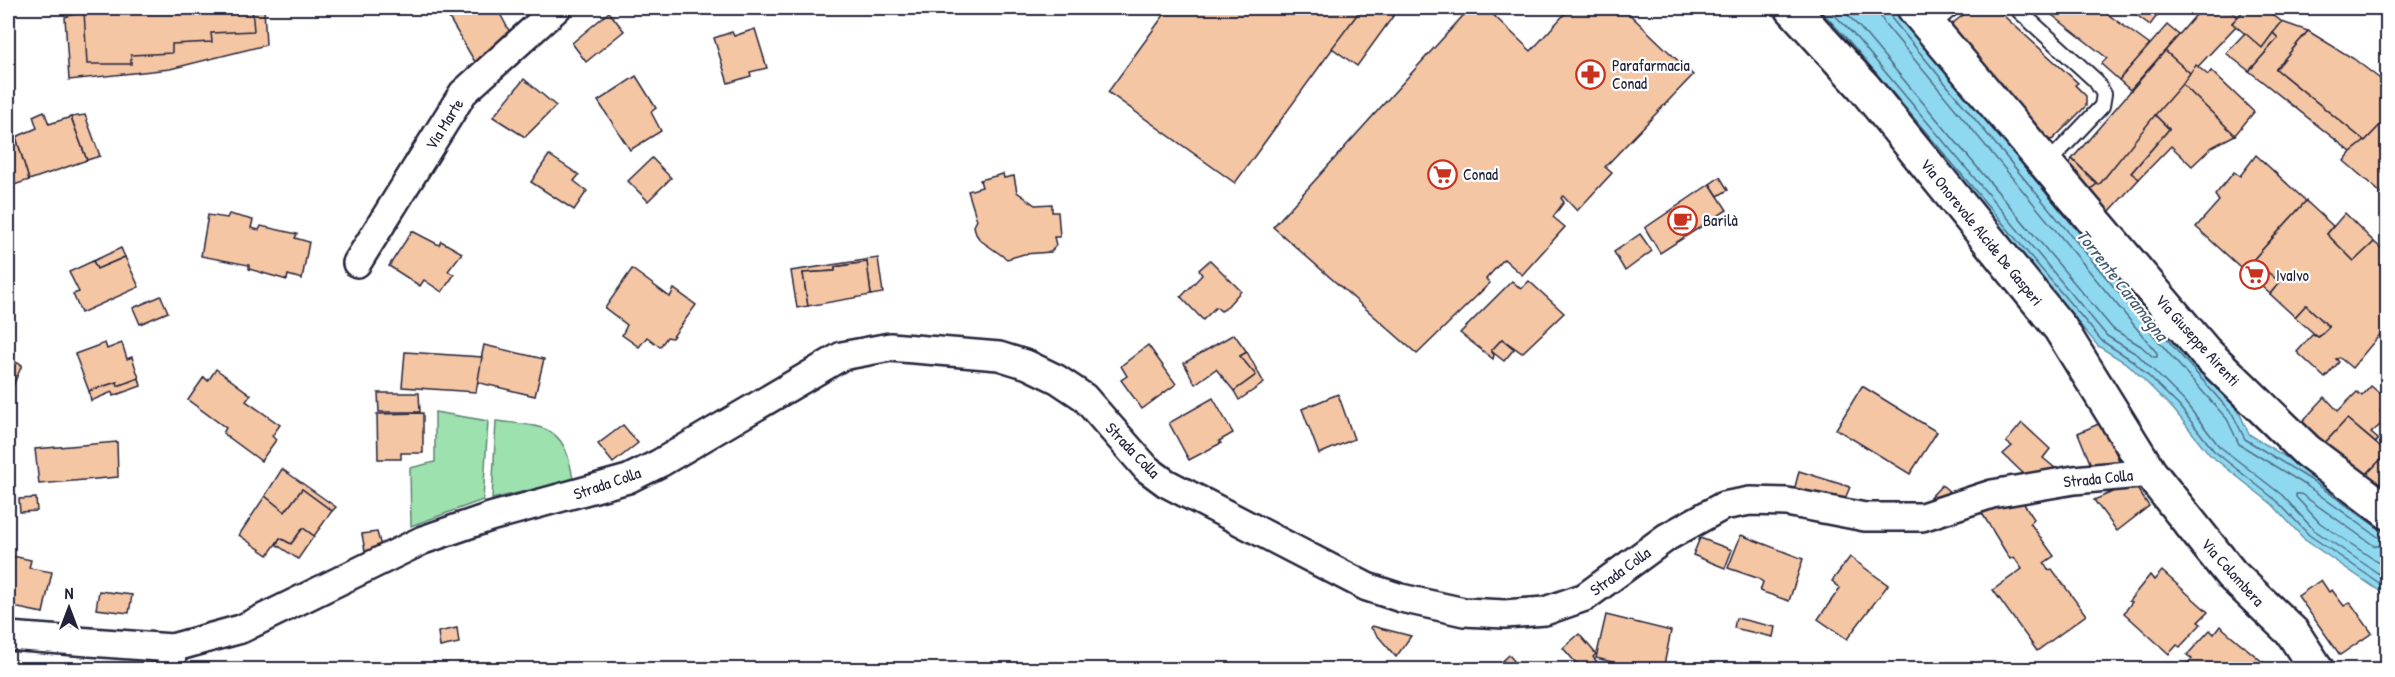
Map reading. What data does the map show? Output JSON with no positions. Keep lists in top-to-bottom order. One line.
{"streets":{"main road":["Via Onorevole Alcide De Gasperi","Via Giuseppe Airenti","Via Colombera"],"street":["Via Marte","Strada Colla"]},"crossings":[["Via Onorevole Alcide De Gasperi","Strada Colla"],["Via Onorevole Alcide De Gasperi","Via Colombera"],["Strada Colla","Via Colombera"]],"water":["Torrente Caramagna"],"places":{"pharmacy":["Parafarmacia Conad"],"supermarket":["Conad","IvaIvo"],"cafe":["Barilà"]},"north":"top"}
